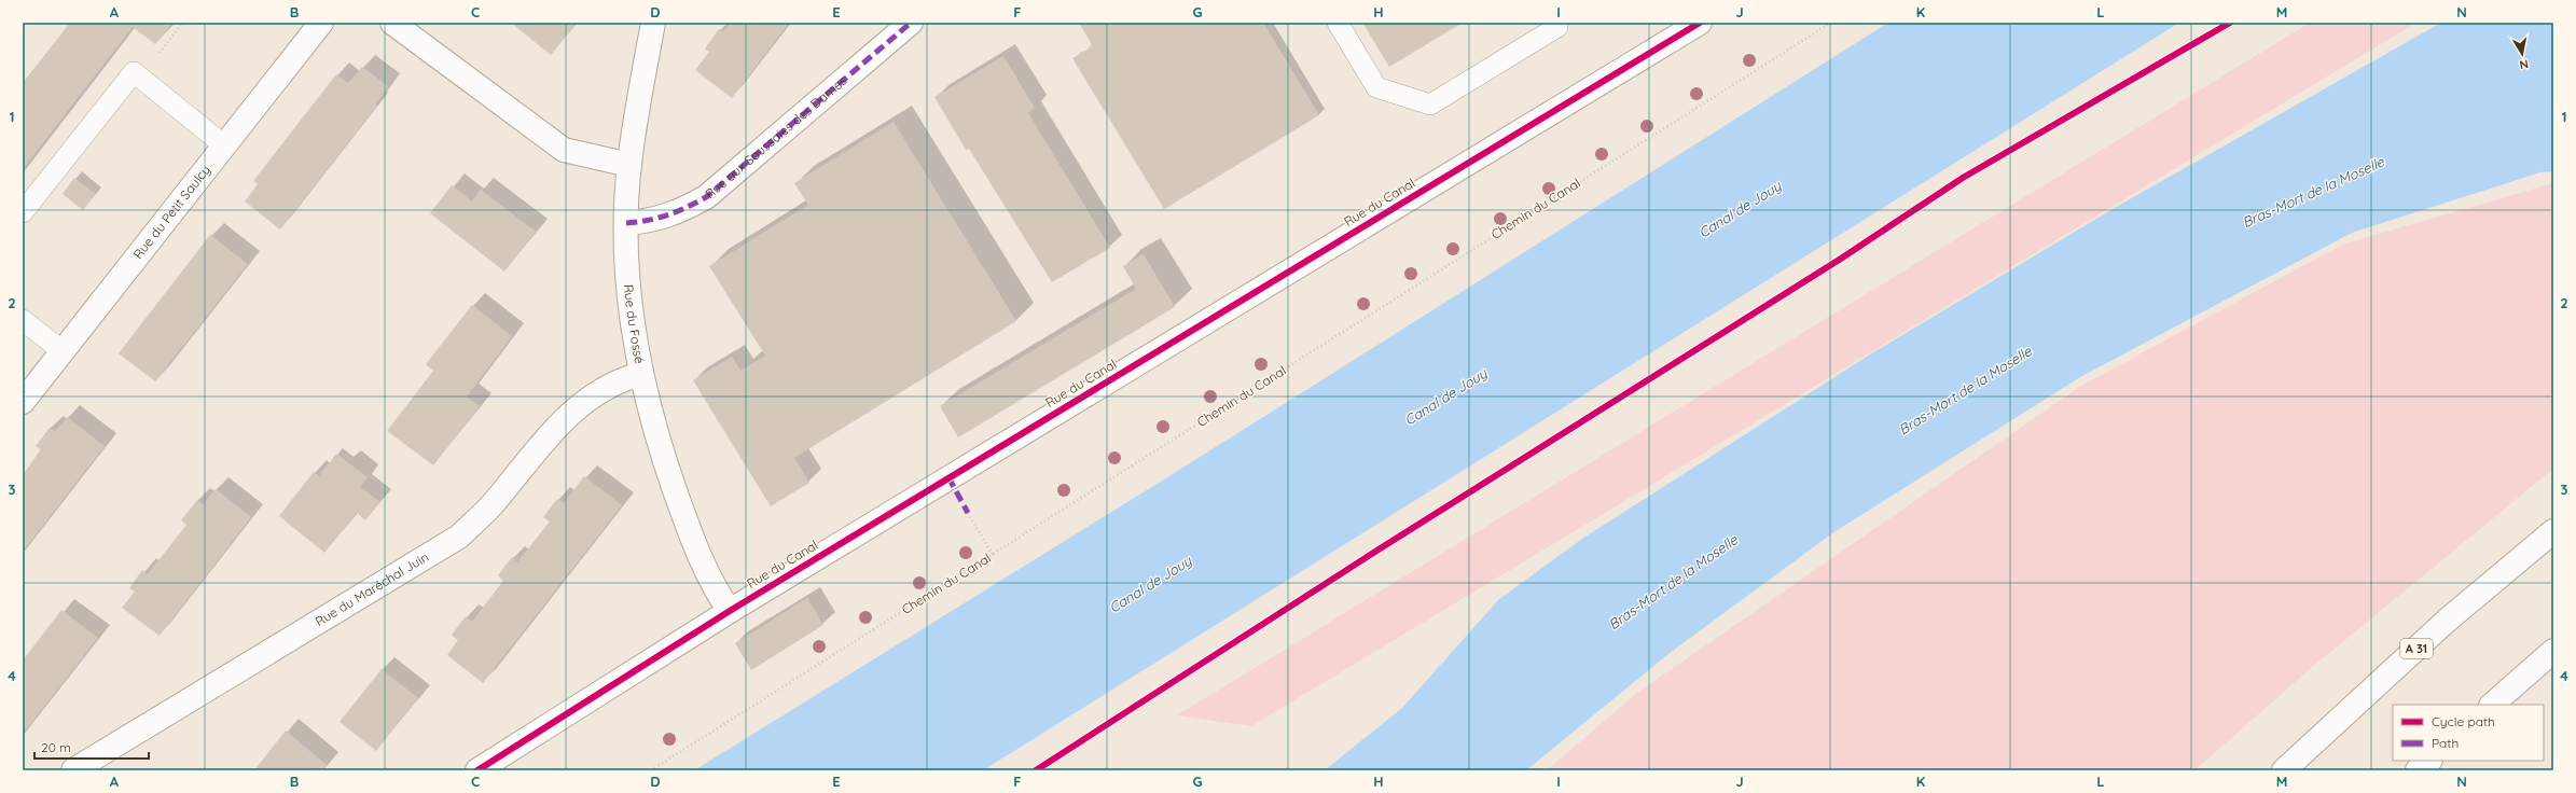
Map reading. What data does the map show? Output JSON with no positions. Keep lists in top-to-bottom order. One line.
{"streets":{"main road":["Rue aux Saussaies des Dames","Rue du Canal","Rue du Petit Saulcy","Rue du Fossé","Rue du Maréchal Juin","A 31"],"path":["Chemin du Canal"]},"crossings":[["Rue aux Saussaies des Dames","Rue du Fossé"],["Rue du Canal","Rue du Fossé"],["Rue du Fossé","Rue du Maréchal Juin"]],"water":["Bras-Mort de la Moselle","Canal de Jouy"],"legend":["Cycle path","Path"],"scale_bar":"20 m","north":"bottom","grid":{"columns":["A","B","C","D","E","F","G","H","I","J","K","L","M","N"],"rows":["1","2","3","4"]}}
